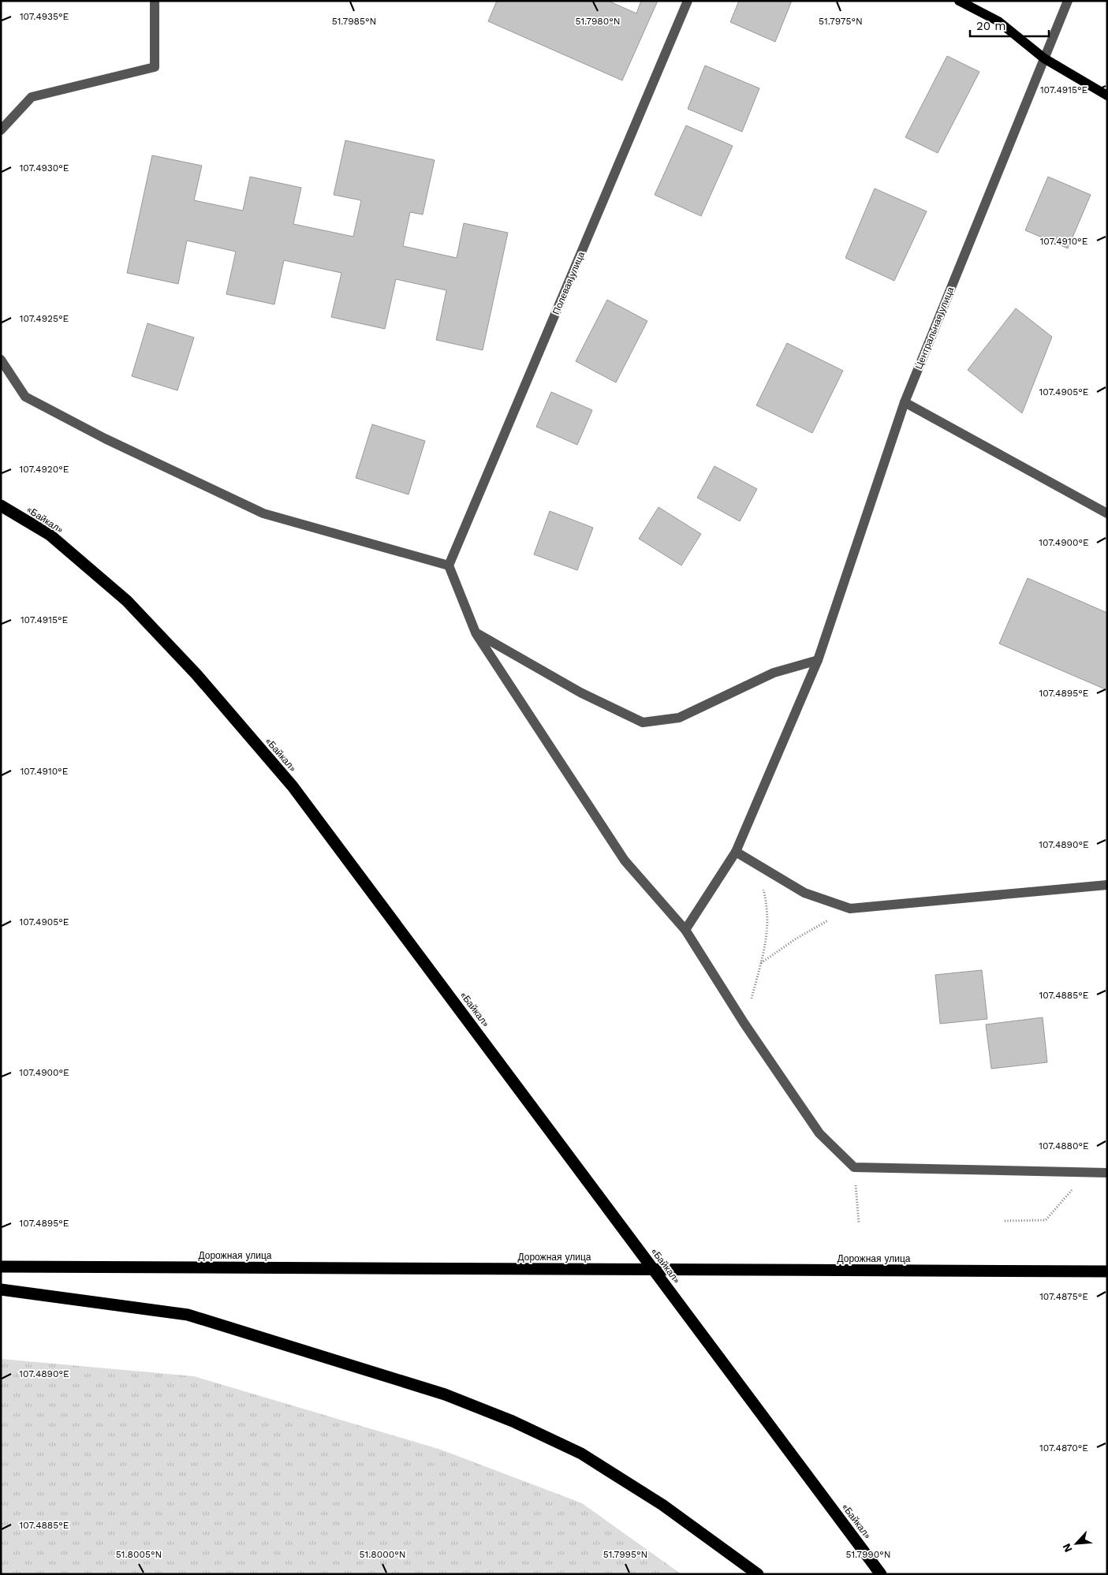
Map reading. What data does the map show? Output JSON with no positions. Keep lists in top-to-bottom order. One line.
{"streets":{"highway":["«Байкал»","Дорожная улица"],"street":["Полевая улица","Центральная улица"]},"scale_bar":"20 m","north":"bottom left","coordinates":["107.4935°E","51.7985°N","51.7980°N","51.7975°N","107.4915°E","107.4930°E","107.4910°E","107.4925°E","107.4905°E","107.4920°E","107.4900°E","107.4895°E","107.4890°E","107.4885°E","107.4880°E","107.4875°E","107.4870°E","51.8005°N","51.8000°N","51.7995°N","51.7990°N"]}
